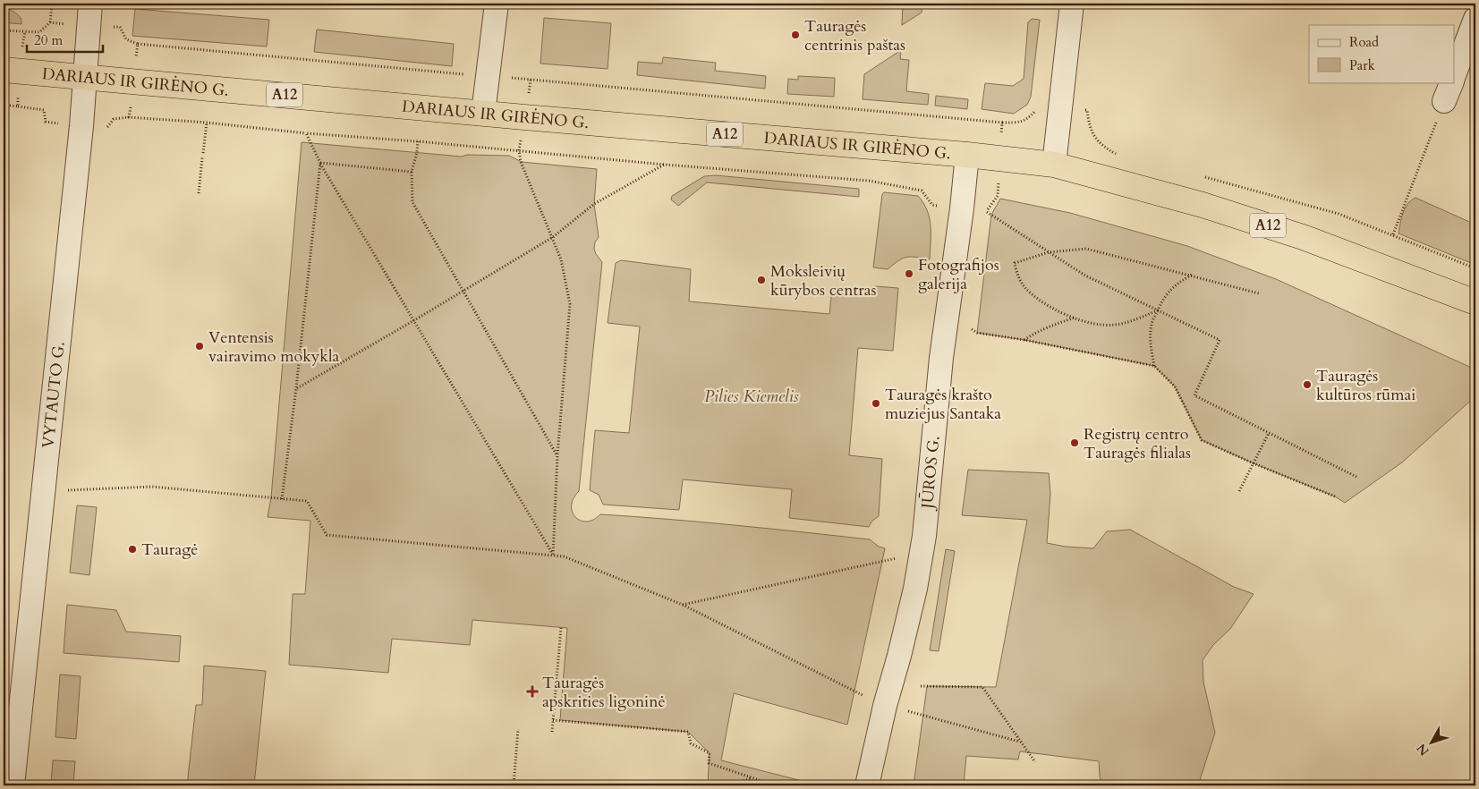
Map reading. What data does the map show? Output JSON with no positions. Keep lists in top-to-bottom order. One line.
{"streets":{"highway":["DARIAUS IR GIRĖNO G.","A12"],"street":["VYTAUTO G.","JŪROS G."]},"crossings":[["DARIAUS IR GIRĖNO G.","VYTAUTO G."],["DARIAUS IR GIRĖNO G.","JŪROS G."]],"parks":["Pilies Kiemelis"],"places":{"other":["Tauragės centrinis paštas","Fotografijos galerija","Moksleivių kūrybos centras","Ventensis vairavimo mokykla","Tauragės kultūros rūmai","Tauragės krašto muziejus Santaka","Registrų centro Tauragės filialas","Tauragė"],"health":["Tauragės apskrities ligoninė"]},"legend":["Road","Park"],"scale_bar":"20 m","north":"bottom left"}
